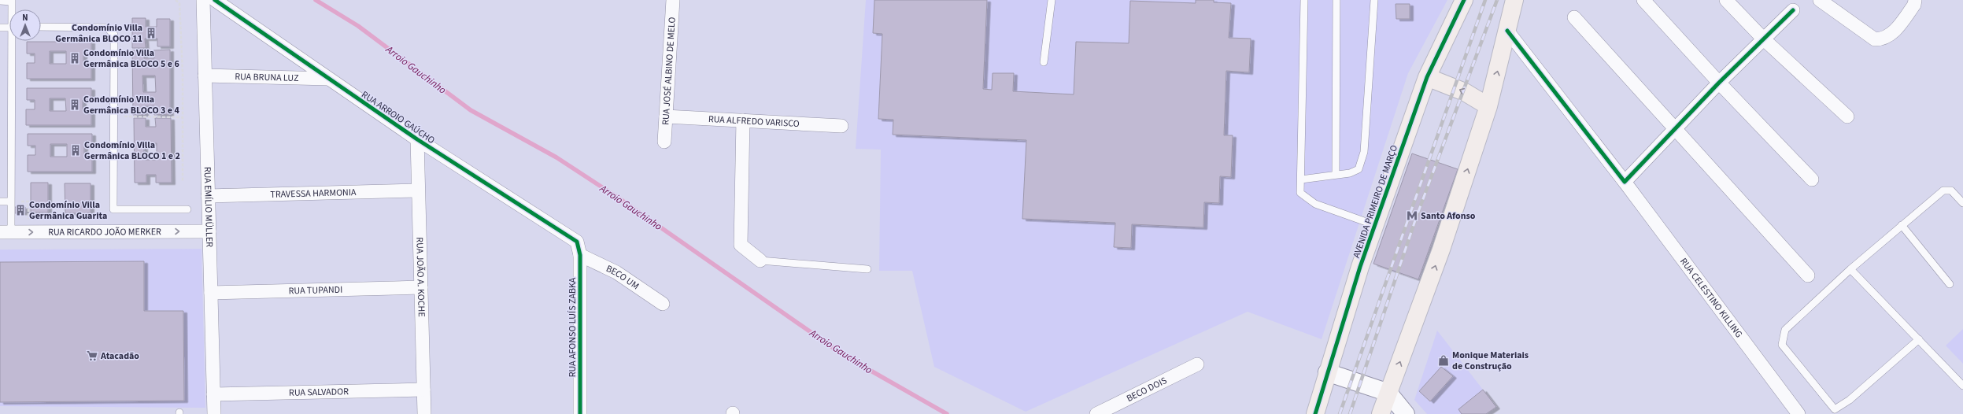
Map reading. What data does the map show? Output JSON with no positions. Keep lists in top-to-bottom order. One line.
{"streets":{"main road":["AVENIDA PRIMEIRO DE MARÇO"],"street":["RUA JOSÉ ALBINO DE MELO","RUA BRUNA LUZ","RUA ARROIO GAÚCHO","RUA ALFREDO VARISCO","TRAVESSA HARMONIA","RUA EMÍLIO MÜLLER","RUA RICARDO JOÃO MERKER","RUA JOÃO A. KOCHE","BECO UM","RUA TUPANDI","RUA CELESTINO KILLING","RUA AFONSO LUÍS ZABKA","BECO DOIS","RUA SALVADOR"]},"crossings":[["RUA JOSÉ ALBINO DE MELO","RUA ALFREDO VARISCO"],["RUA BRUNA LUZ","RUA ARROIO GAÚCHO"],["RUA BRUNA LUZ","RUA EMÍLIO MÜLLER"],["RUA ARROIO GAÚCHO","RUA JOÃO A. KOCHE"],["RUA ARROIO GAÚCHO","RUA AFONSO LUÍS ZABKA"],["TRAVESSA HARMONIA","RUA EMÍLIO MÜLLER"],["TRAVESSA HARMONIA","RUA JOÃO A. KOCHE"],["RUA EMÍLIO MÜLLER","RUA RICARDO JOÃO MERKER"],["RUA EMÍLIO MÜLLER","RUA TUPANDI"],["RUA EMÍLIO MÜLLER","RUA SALVADOR"],["RUA JOÃO A. KOCHE","RUA TUPANDI"],["RUA JOÃO A. KOCHE","RUA SALVADOR"],["BECO UM","RUA AFONSO LUÍS ZABKA"]],"one_way":["RUA RICARDO JOÃO MERKER"],"water":["Arroio Gauchinho"],"places":{"building":["Condomínio Villa Germânica BLOCO 11","Condomínio Villa Germânica BLOCO 5 e 6","Condomínio Villa Germânica BLOCO 3 e 4","Condomínio Villa Germânica BLOCO 1 e 2","Condomínio Villa Germânica Guarita"],"metro station":["Santo Afonso"],"supermarket":["Atacadão"],"shop":["Monique Materiais de Construção"]},"north":"top"}
